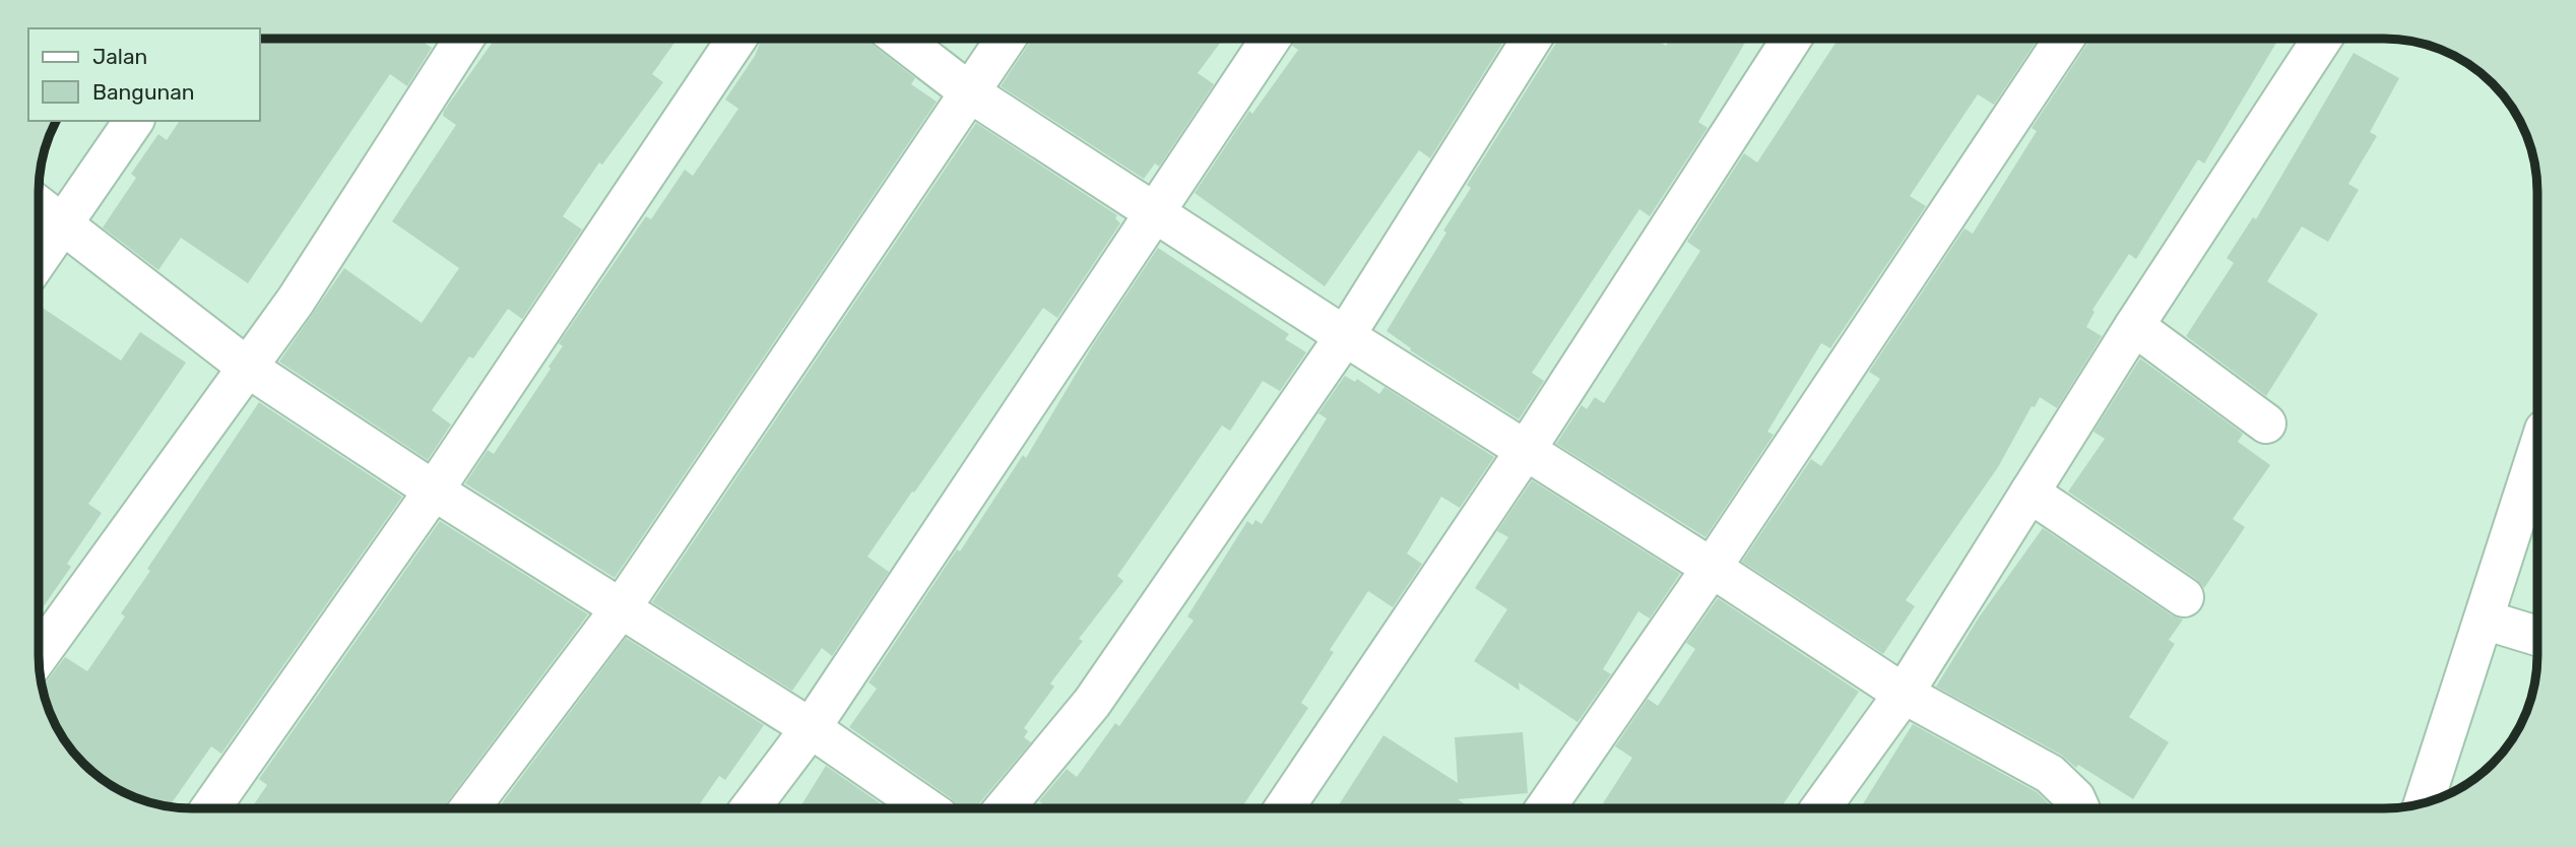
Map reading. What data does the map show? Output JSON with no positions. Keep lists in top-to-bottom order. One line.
{"legend":["Jalan","Bangunan"]}
